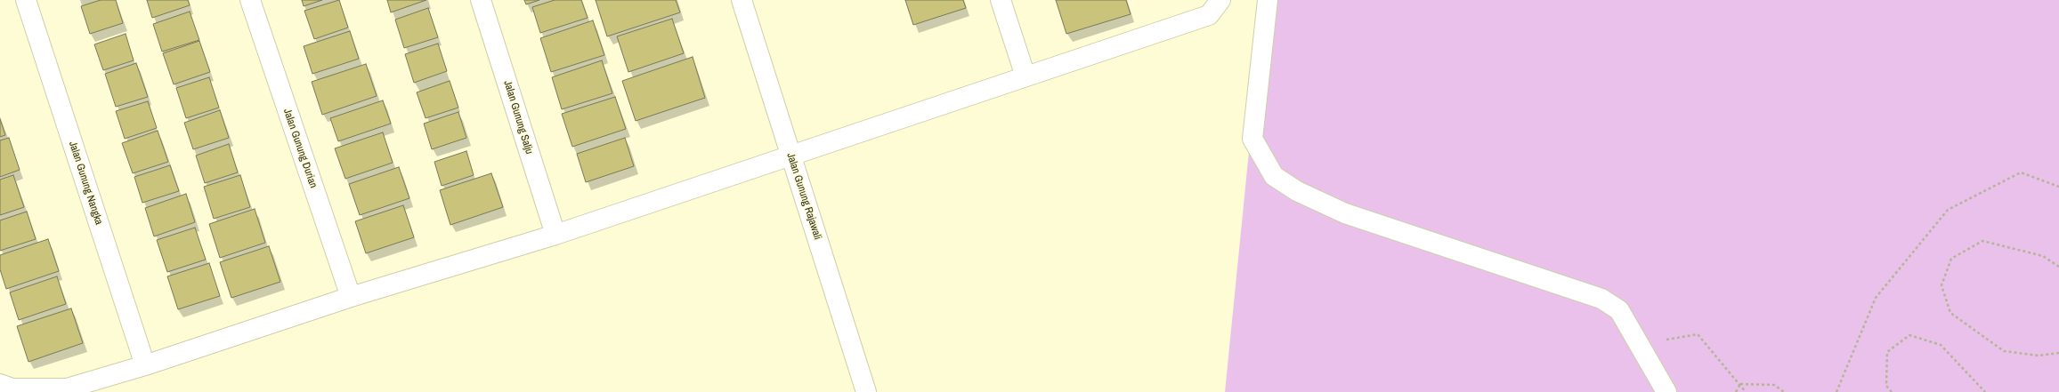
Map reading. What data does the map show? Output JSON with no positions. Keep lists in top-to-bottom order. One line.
{"streets":{"street":["Jalan Gunung Salju","Jalan Gunung Durian","Jalan Gunung Nangka","Jalan Gunung Rajawali"]}}
